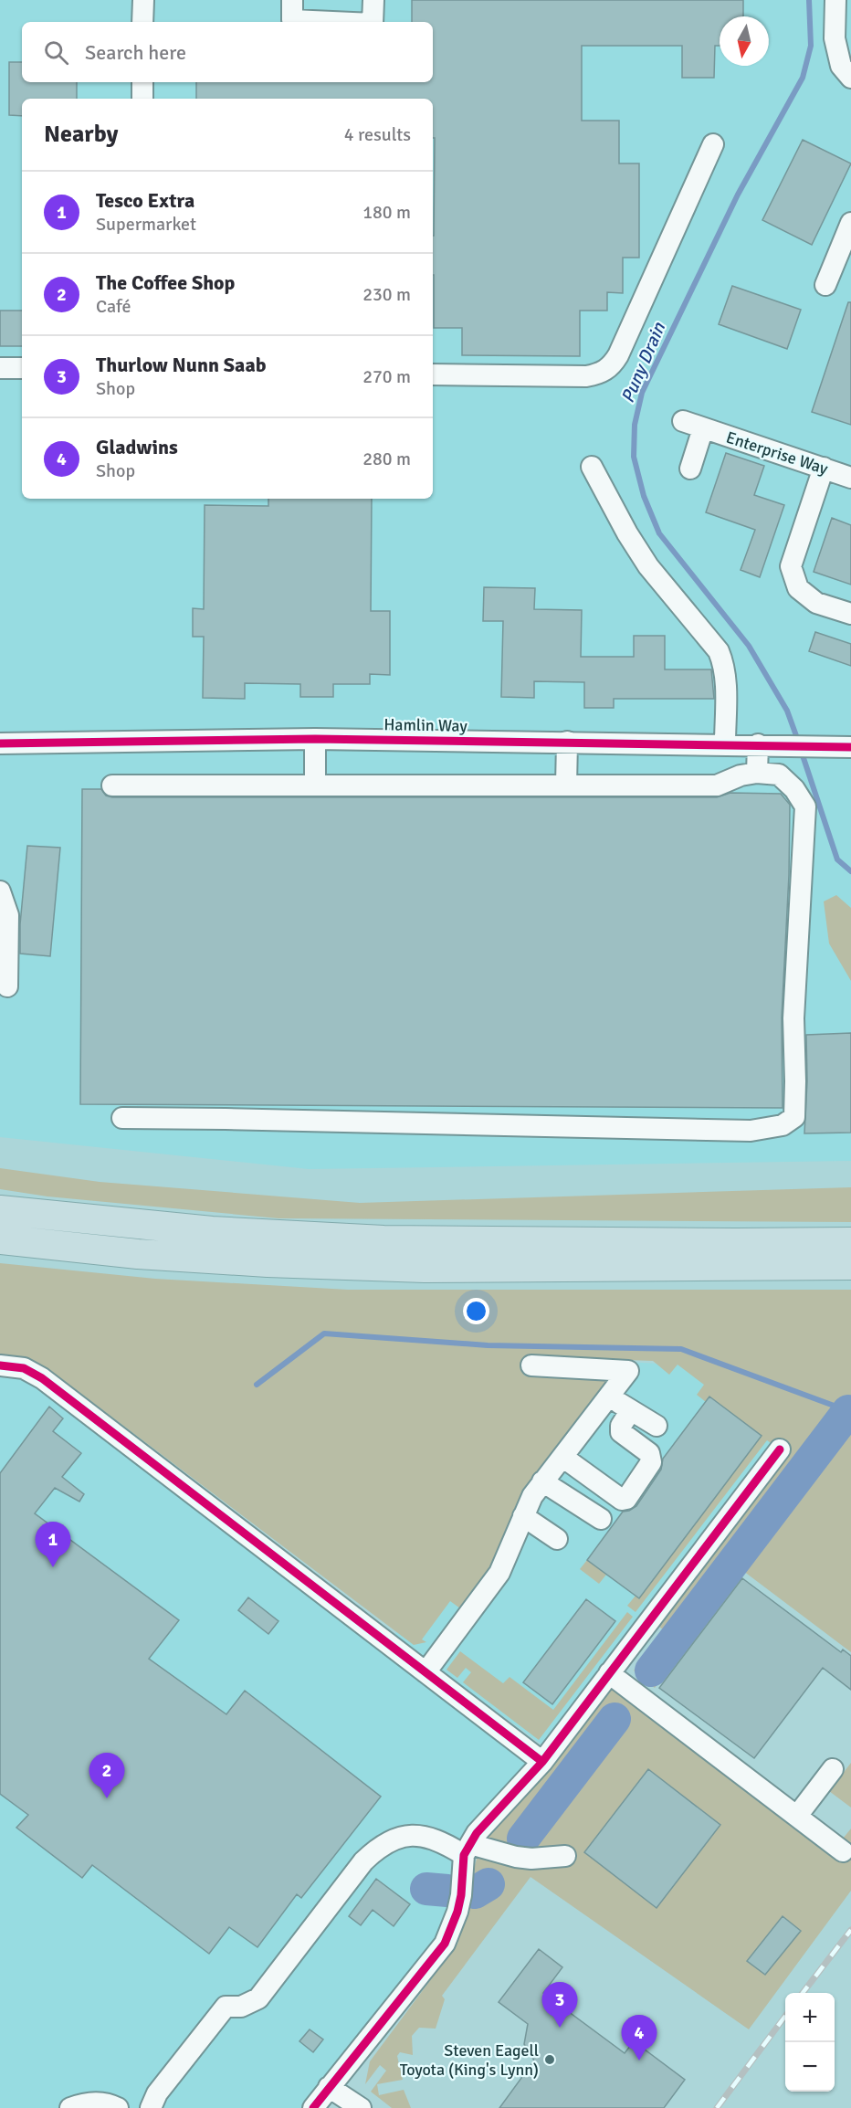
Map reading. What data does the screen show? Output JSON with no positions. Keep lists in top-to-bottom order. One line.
{"streets":{"street":["Enterprise Way","Hamlin Way"]},"water":["Puny Drain"],"places":["Steven Eagell Toyota (King's Lynn)"],"north":"bottom","page":{"search":"Search here","heading":["Nearby","4 results"],"list":[{"mark":"1","name":"Tesco Extra","note":"Supermarket","value":"180 m"},{"mark":"2","name":"The Coffee Shop","note":"Café","value":"230 m"},{"mark":"3","name":"Thurlow Nunn Saab","note":"Shop","value":"270 m"},{"mark":"4","name":"Gladwins","note":"Shop","value":"280 m"}],"pins":["1","2","3","4"],"map_buttons":["+","−"]}}
